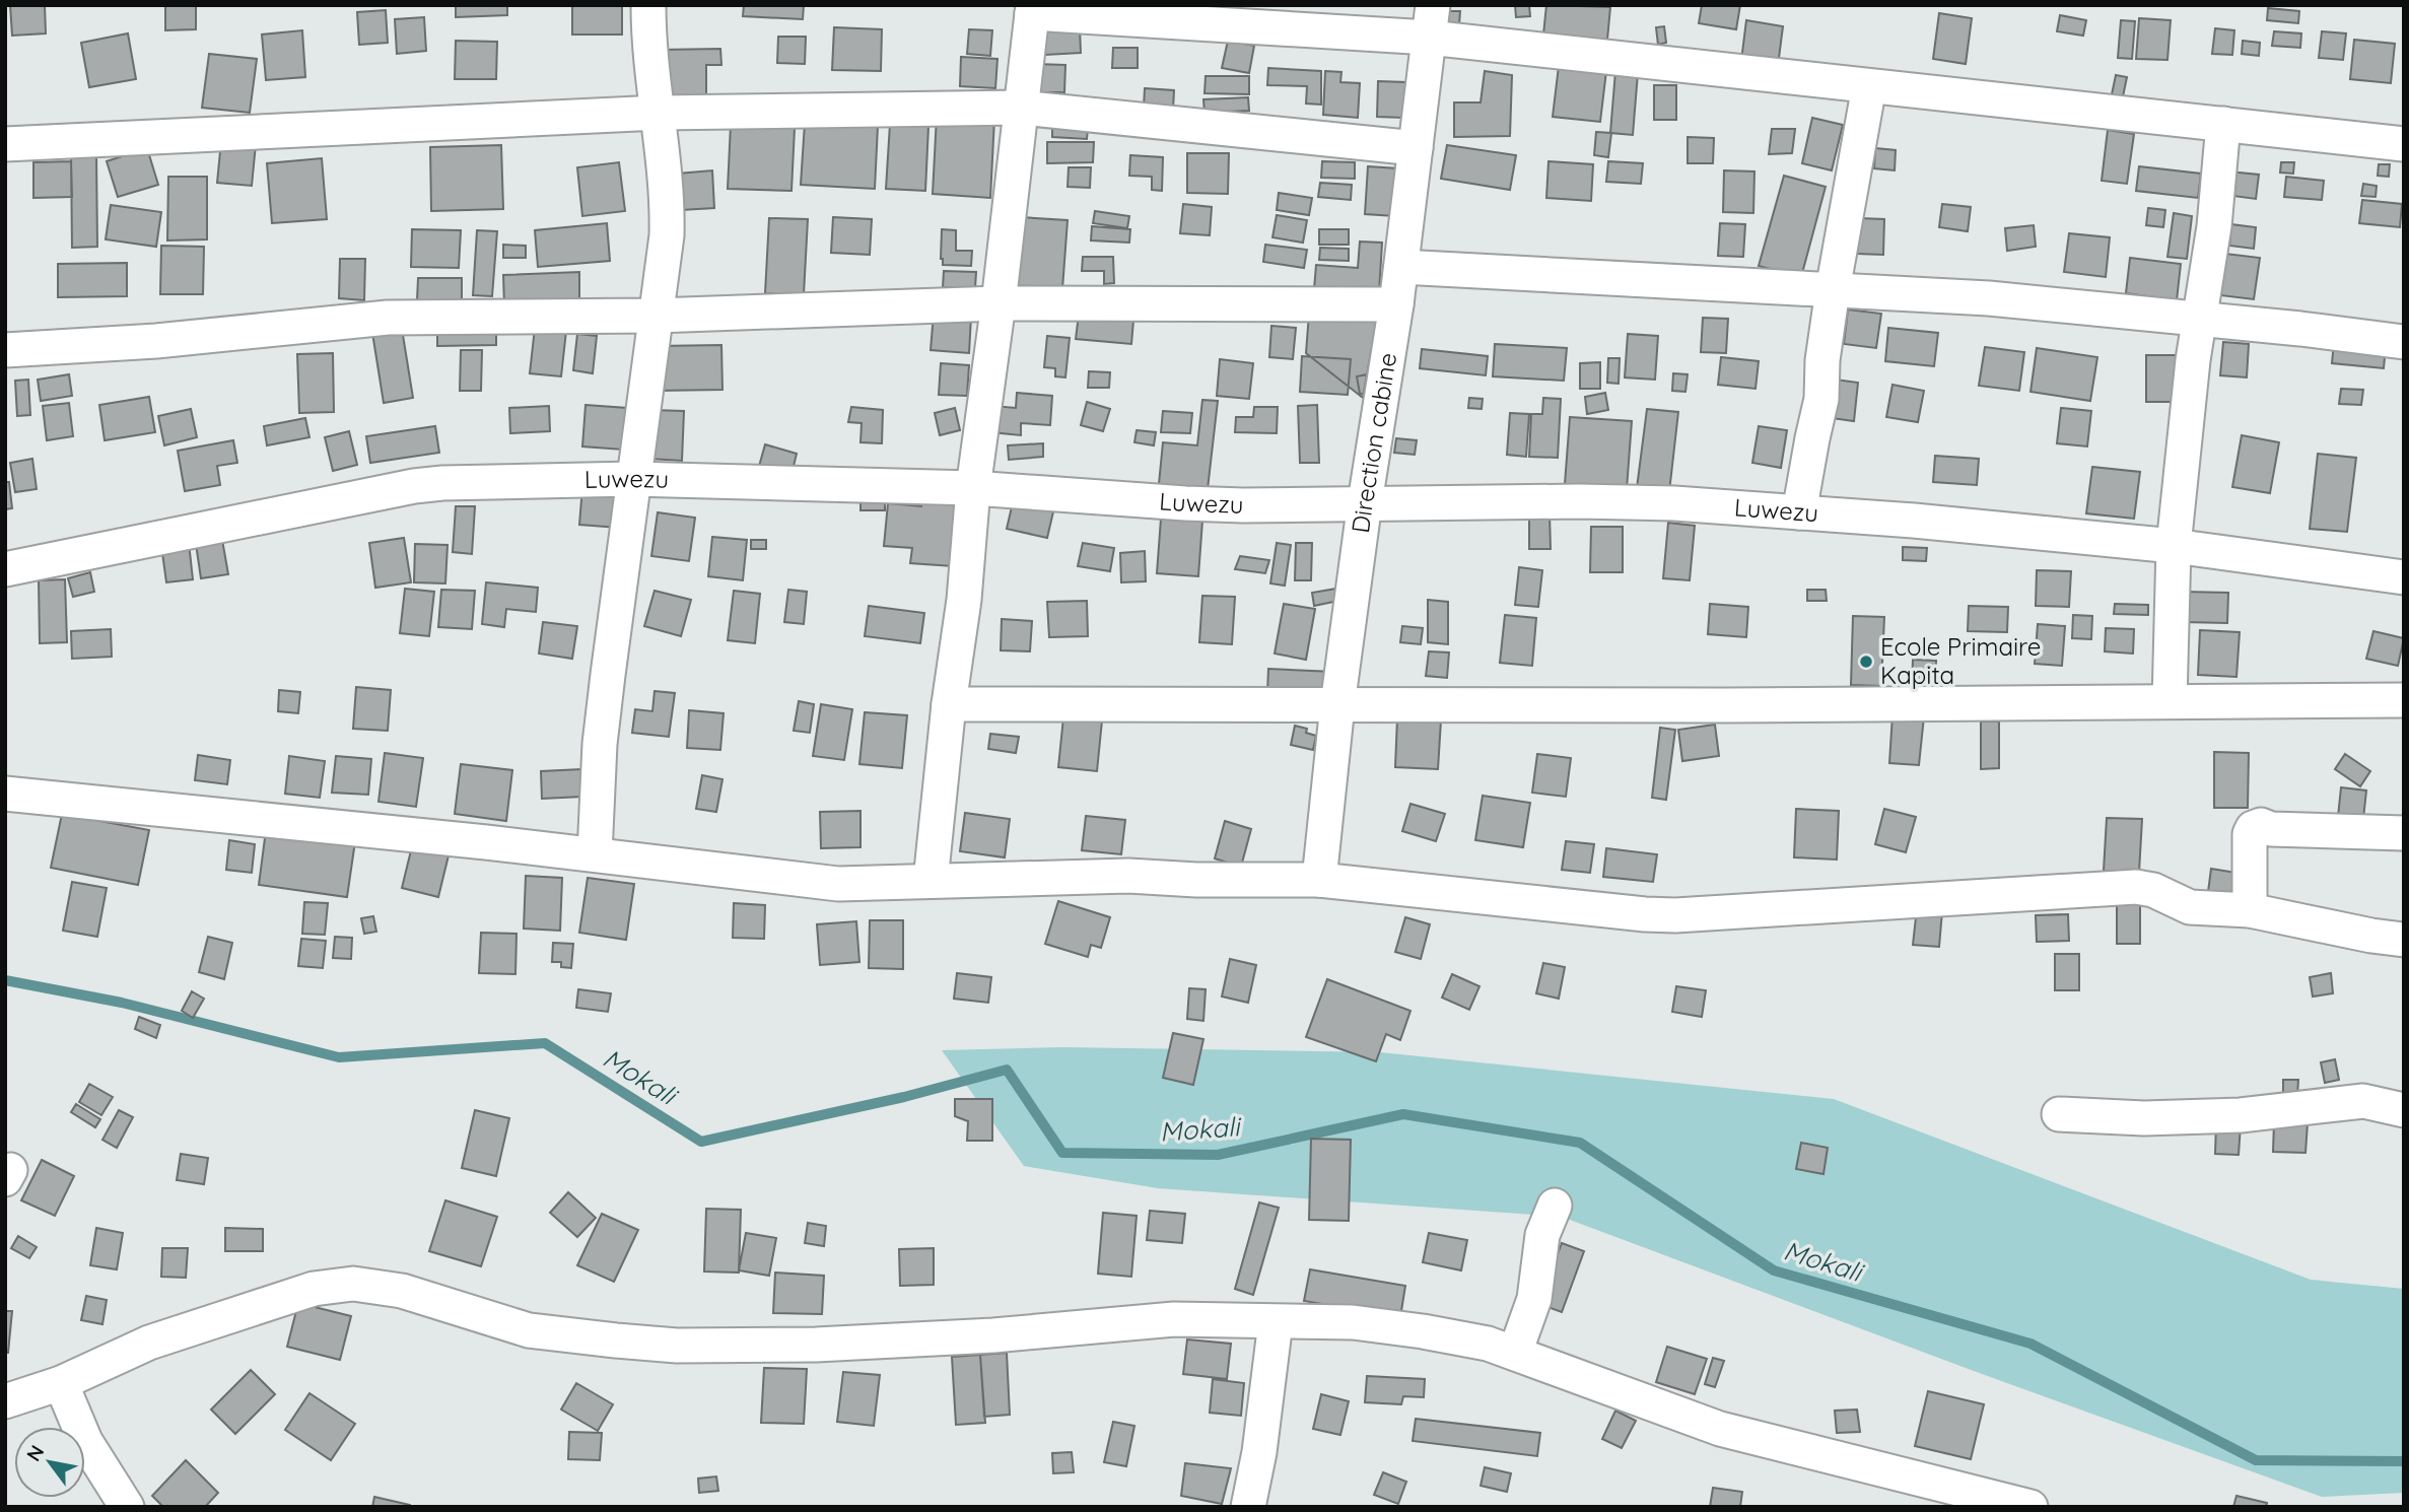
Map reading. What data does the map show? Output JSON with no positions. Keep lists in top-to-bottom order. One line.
{"streets":{"street":["Direction cabine","Luwezu"]},"crossings":[["Direction cabine","Luwezu"]],"water":["Mokali"],"places":["Ecole Primaire Kapita"],"north":"top left"}
